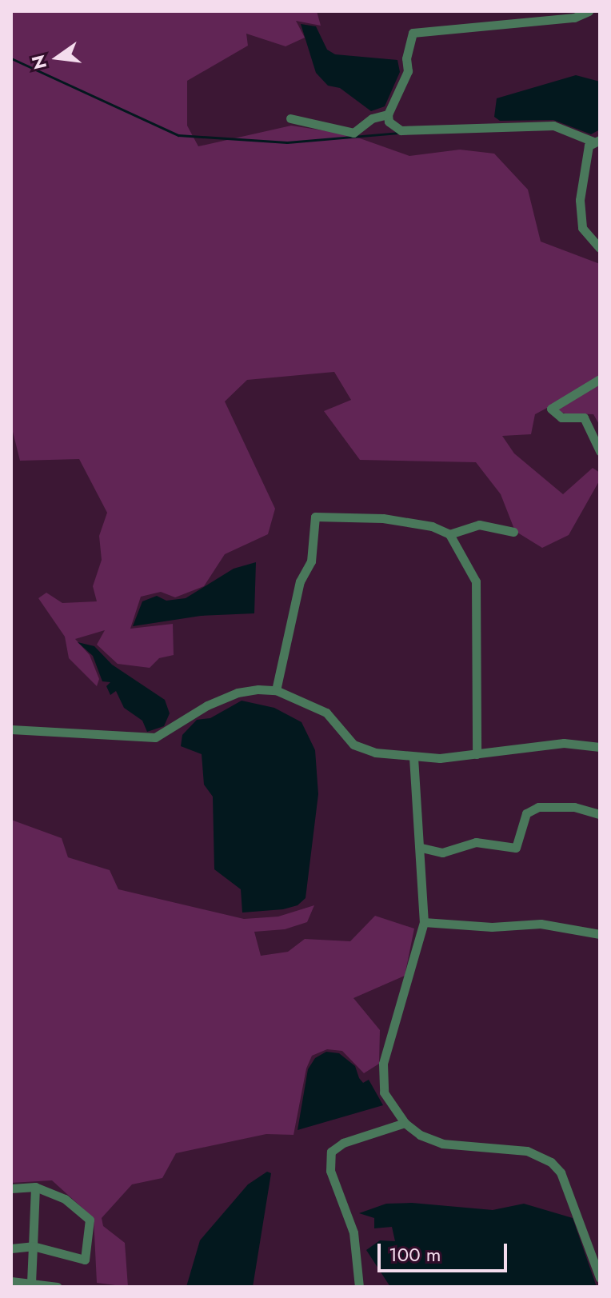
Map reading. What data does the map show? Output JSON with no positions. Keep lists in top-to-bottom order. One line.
{"scale_bar":"100 m","north":"left"}
